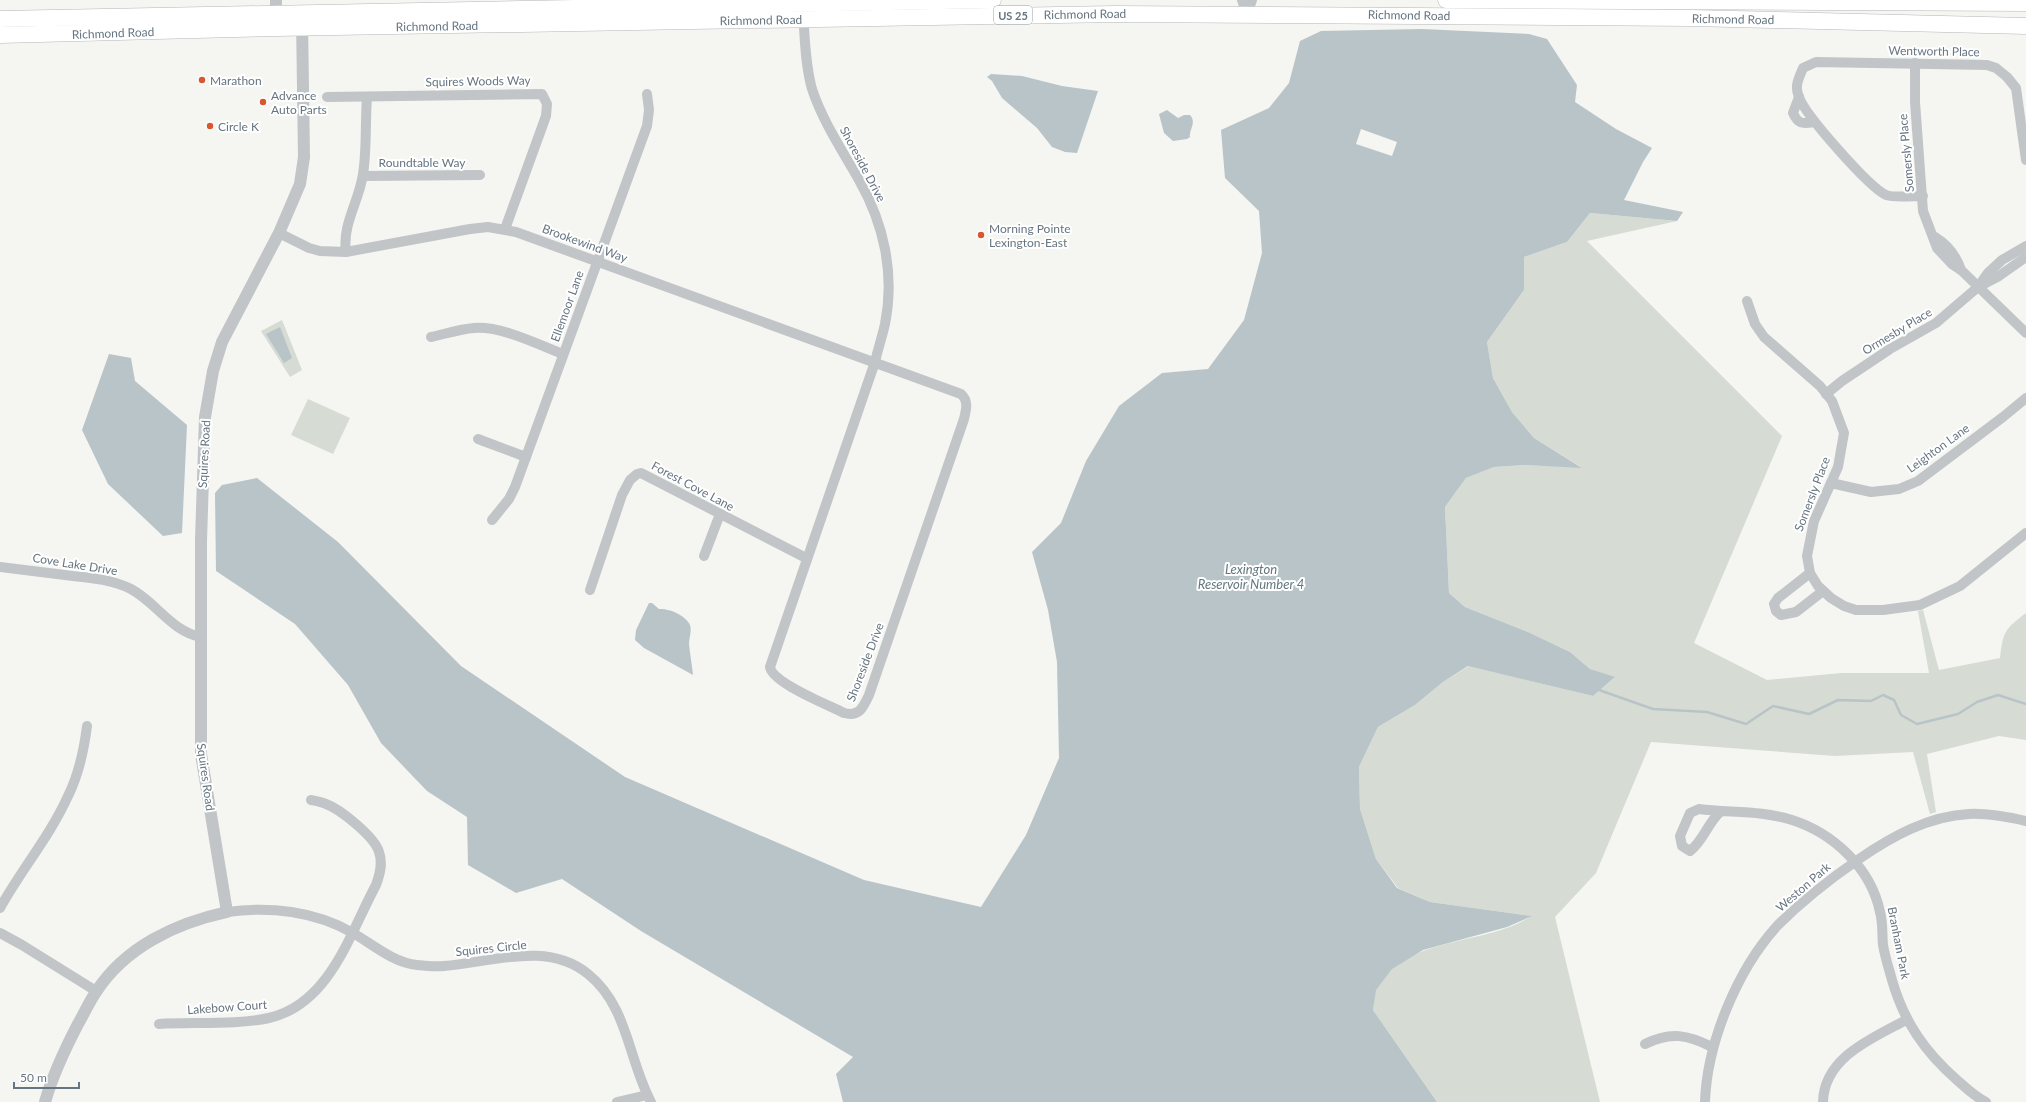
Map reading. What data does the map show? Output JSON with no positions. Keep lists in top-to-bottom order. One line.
{"streets":{"highway":["Richmond Road","US 25"],"street":["Wentworth Place","Squires Woods Way","Somersly Place","Roundtable Way","Shoreside Drive","Brookewind Way","Ellemoor Lane","Ormesby Place","Leighton Lane","Squires Road","Forest Cove Lane","Cove Lake Drive","Weston Park","Branham Park","Squires Circle","Lakebow Court"]},"crossings":[["Richmond Road","Shoreside Drive"],["Richmond Road","Squires Road"],["Wentworth Place","Somersly Place"],["Squires Woods Way","Brookewind Way"],["Somersly Place","Ormesby Place"],["Somersly Place","Leighton Lane"],["Shoreside Drive","Brookewind Way"],["Shoreside Drive","Forest Cove Lane"],["Brookewind Way","Ellemoor Lane"],["Brookewind Way","Squires Road"],["Squires Road","Cove Lake Drive"],["Weston Park","Branham Park"],["Squires Circle","Lakebow Court"]],"water":["Lexington Reservoir Number 4"],"places":["Marathon","Advance Auto Parts","Circle K","Morning Pointe Lexington-East"],"scale_bar":"50 m"}
